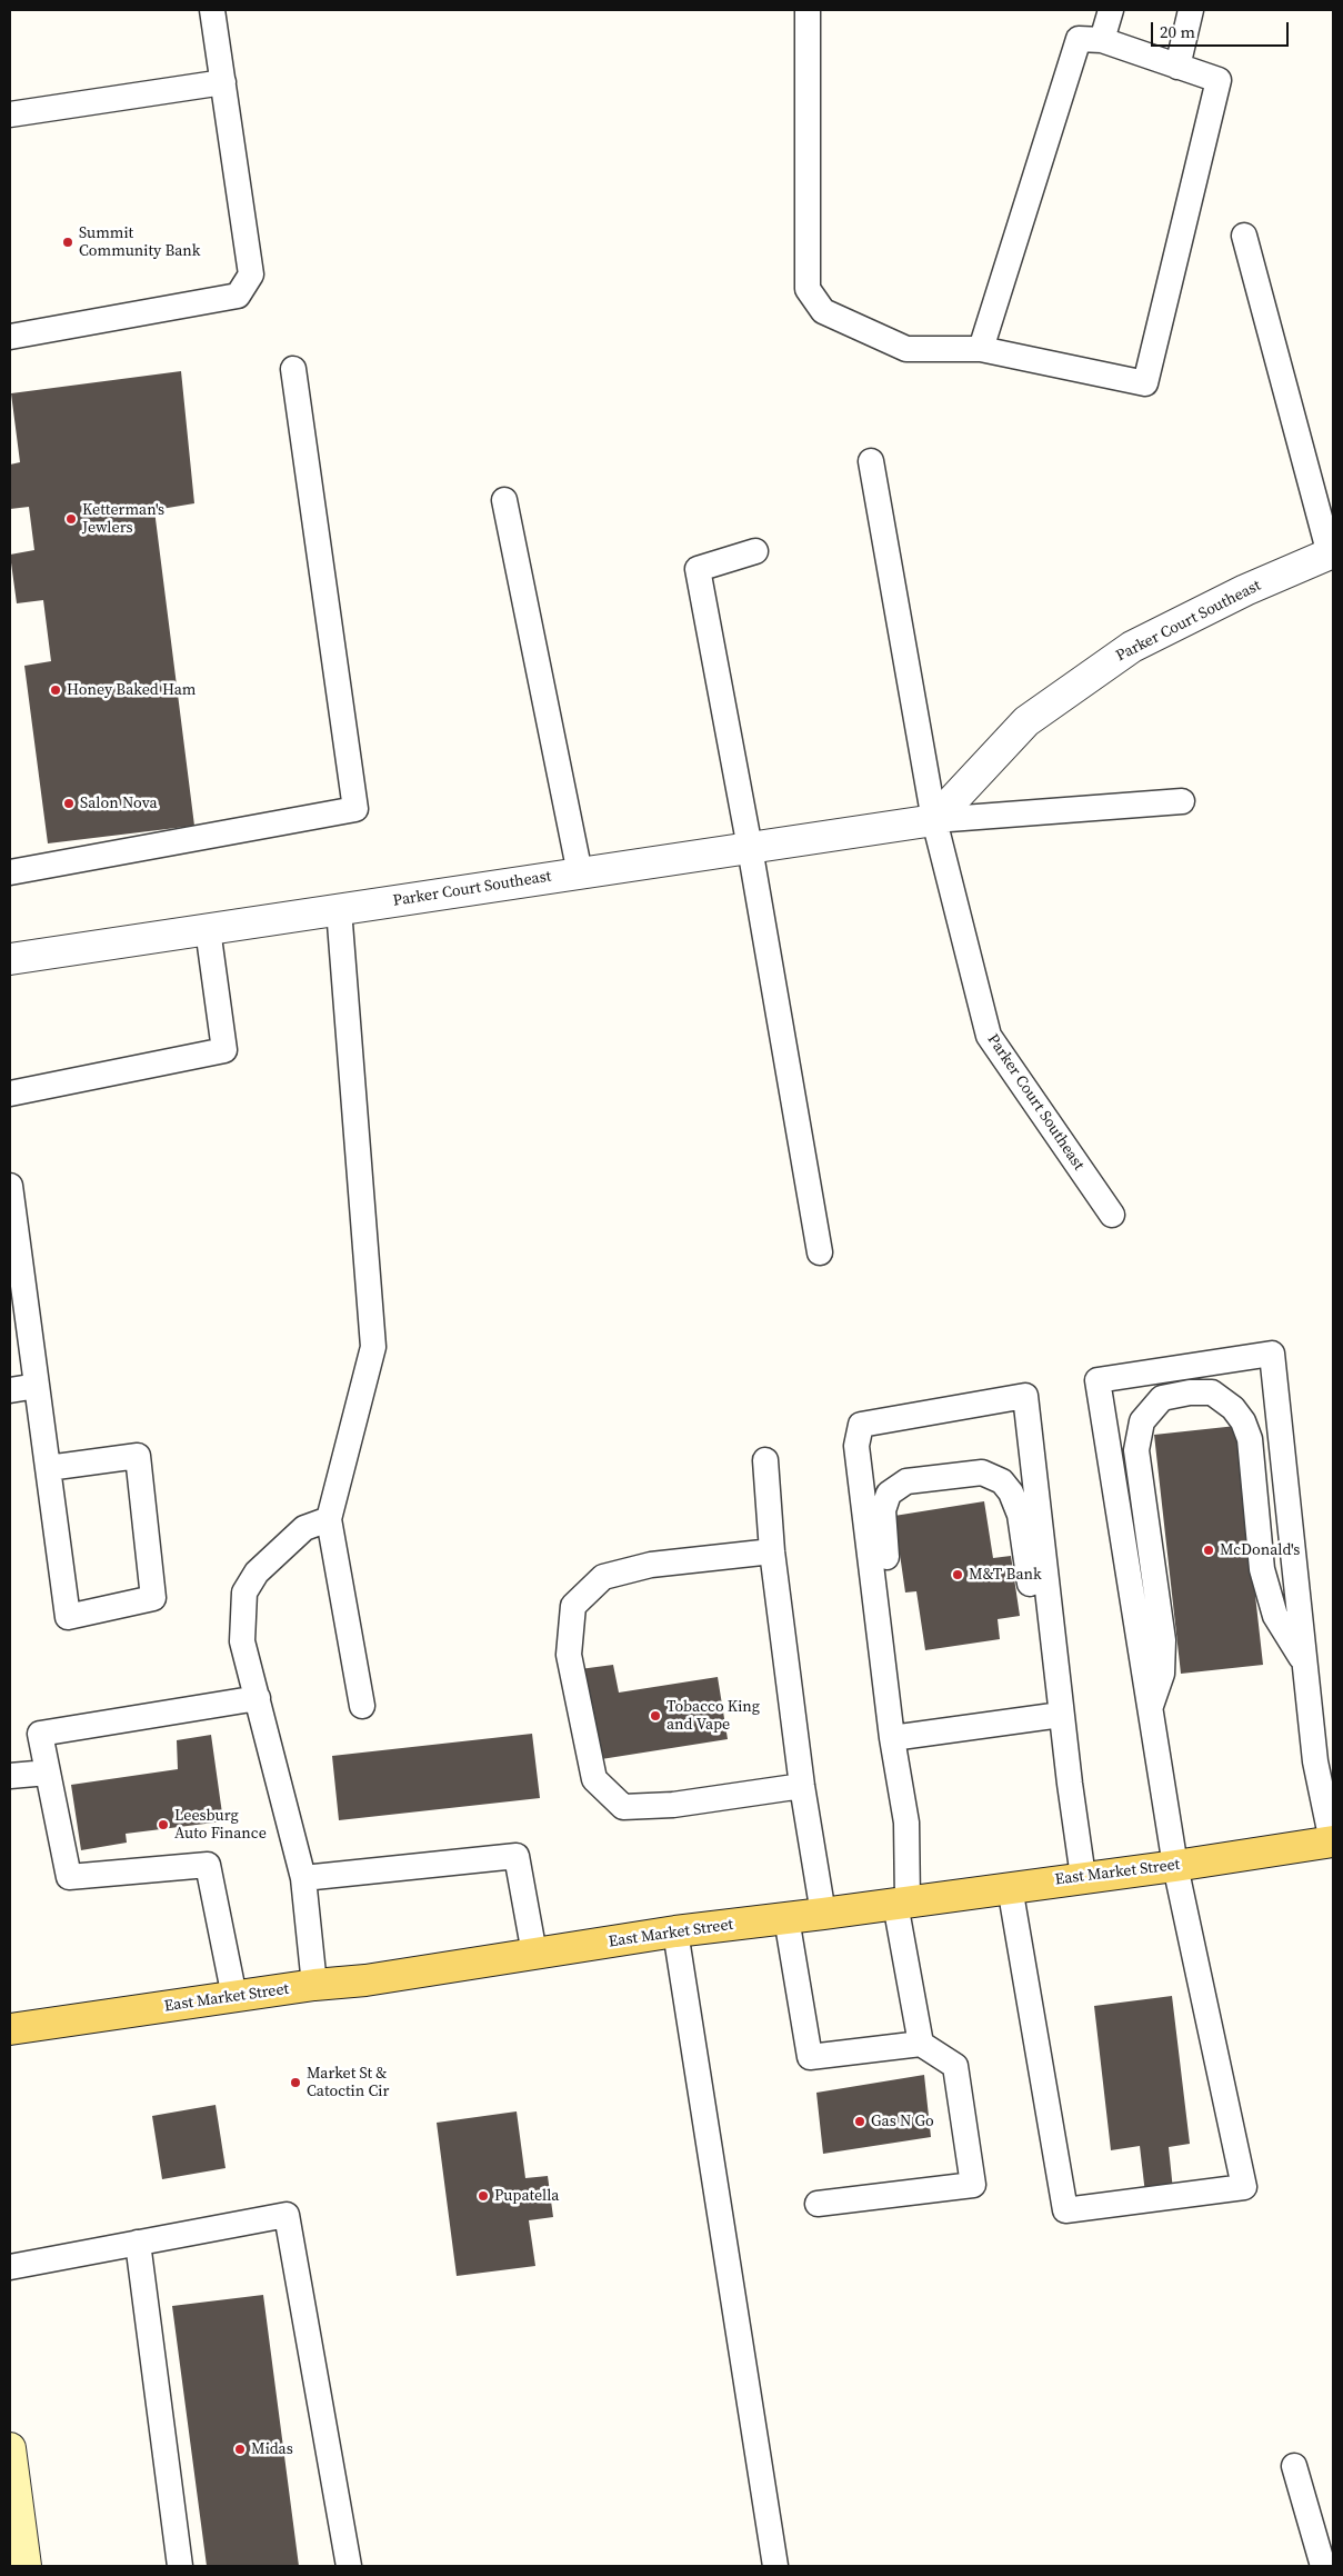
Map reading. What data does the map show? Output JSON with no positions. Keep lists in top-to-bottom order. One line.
{"streets":{"main road":["East Market Street"],"street":["Parker Court Southeast"]},"places":["Summit Community Bank","Ketterman's Jewlers","Honey Baked Ham","Salon Nova","McDonald's","M&T Bank","Tobacco King and Vape","Leesburg Auto Finance","Market St & Catoctin Cir","Gas N Go","Pupatella","Midas"],"scale_bar":"20 m"}
